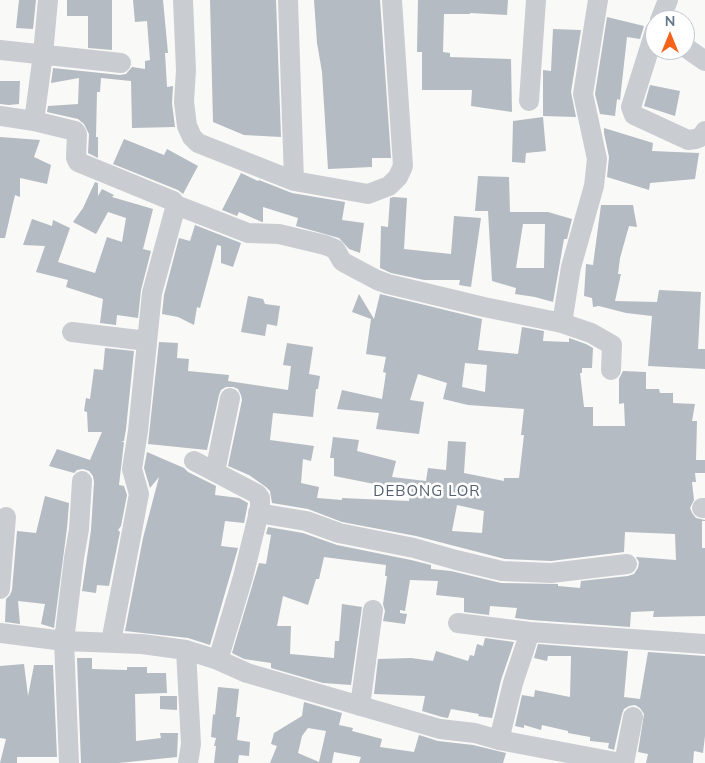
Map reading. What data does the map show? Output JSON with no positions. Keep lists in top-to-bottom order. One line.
{"districts":["DEBONG LOR"],"north":"top"}
